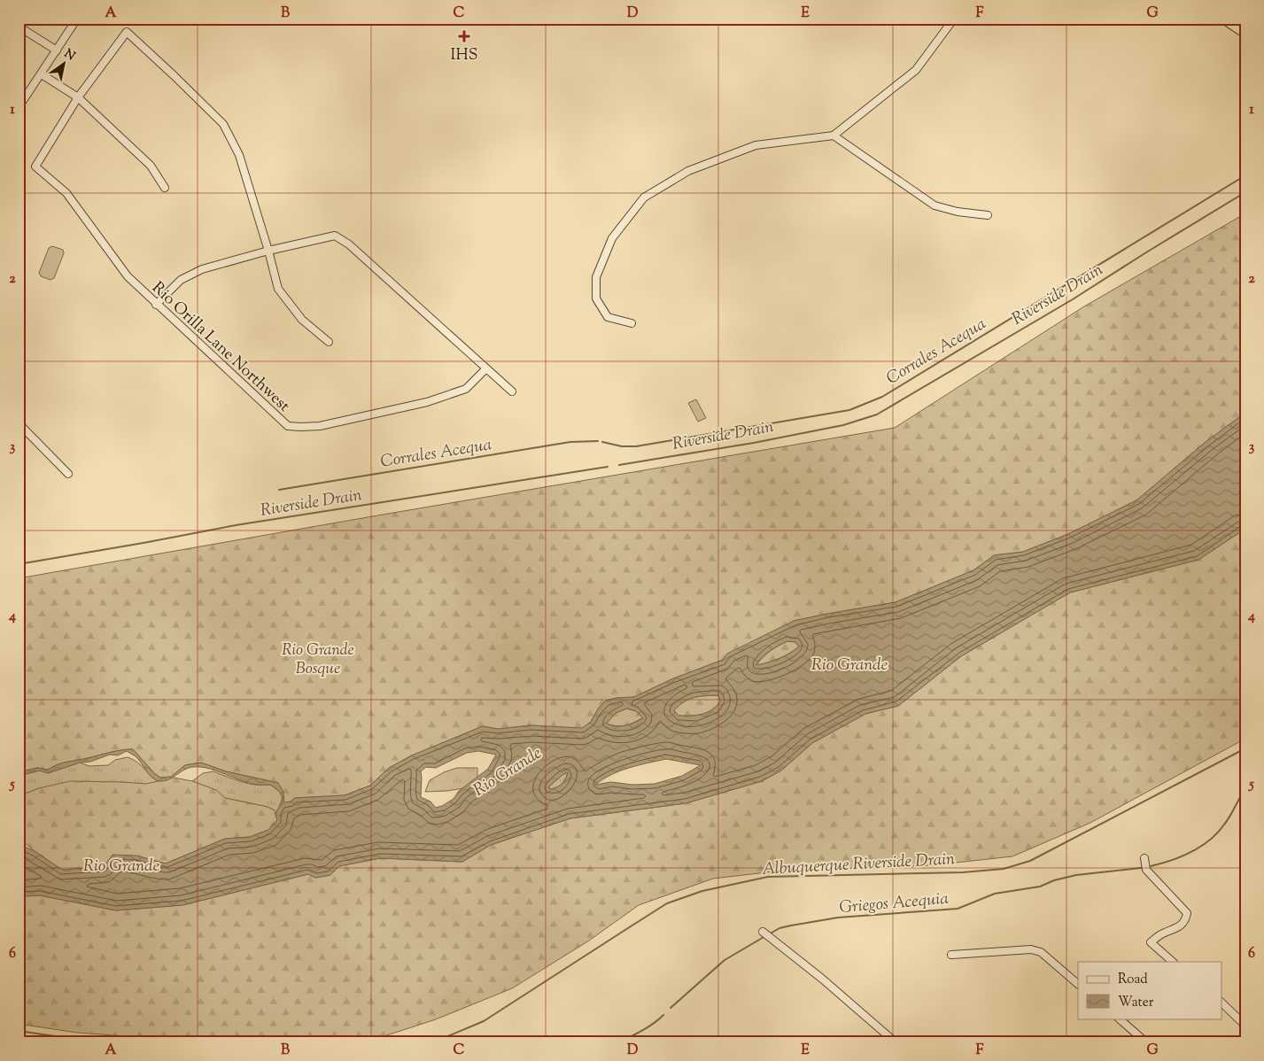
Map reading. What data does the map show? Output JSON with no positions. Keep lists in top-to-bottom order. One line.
{"streets":{"street":["Rio Orilla Lane Northwest"]},"water":["Riverside Drain","Corrales Acequa","Rio Grande","Albuquerque Riverside Drain","Griegos Acequia"],"parks":["Rio Grande Bosque"],"places":{"health":["IHS"]},"legend":["Road","Water"],"north":"top right","grid":{"columns":["A","B","C","D","E","F","G"],"rows":["1","2","3","4","5","6"]}}
